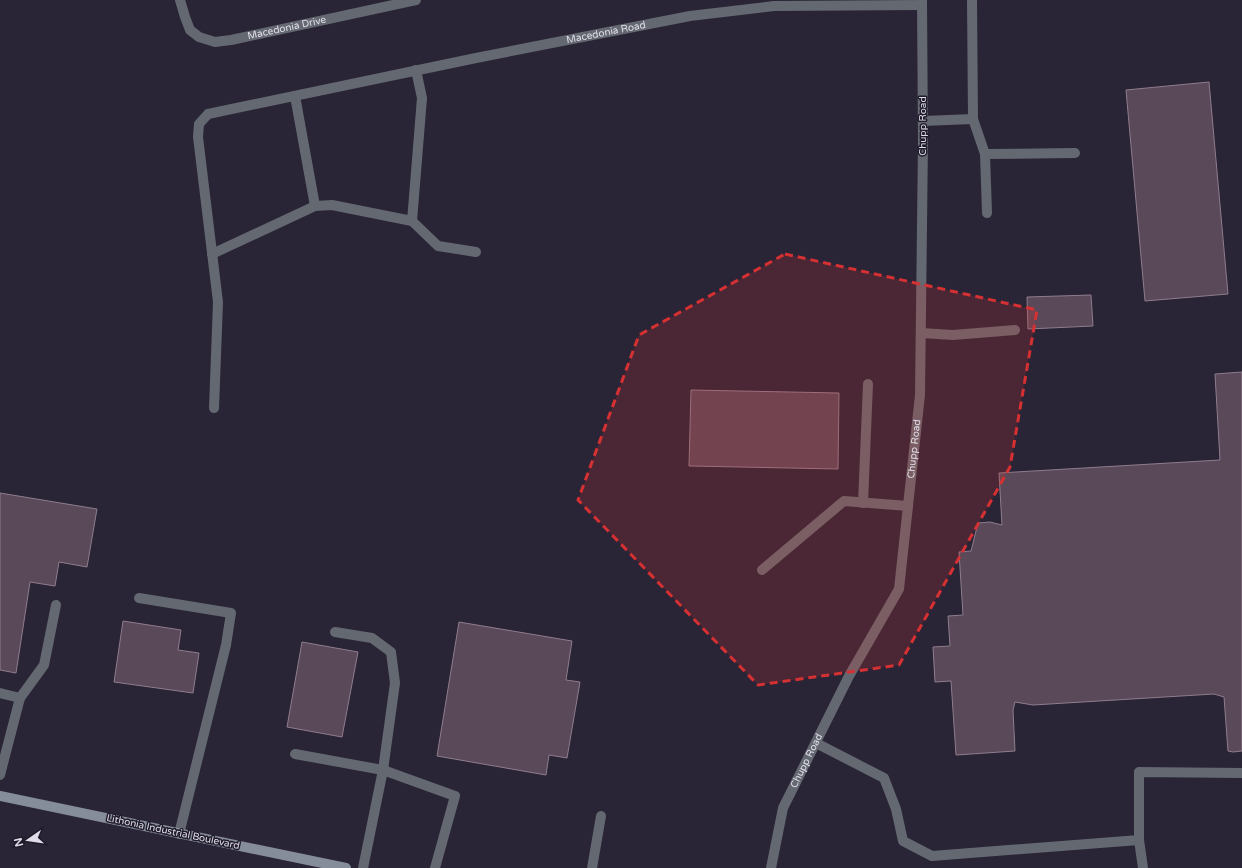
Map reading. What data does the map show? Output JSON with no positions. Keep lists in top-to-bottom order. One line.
{"streets":{"main road":["Lithonia Industrial Boulevard"],"street":["Macedonia Drive","Macedonia Road","Chupp Road"]},"crossings":[["Macedonia Road","Chupp Road"]],"north":"left"}
